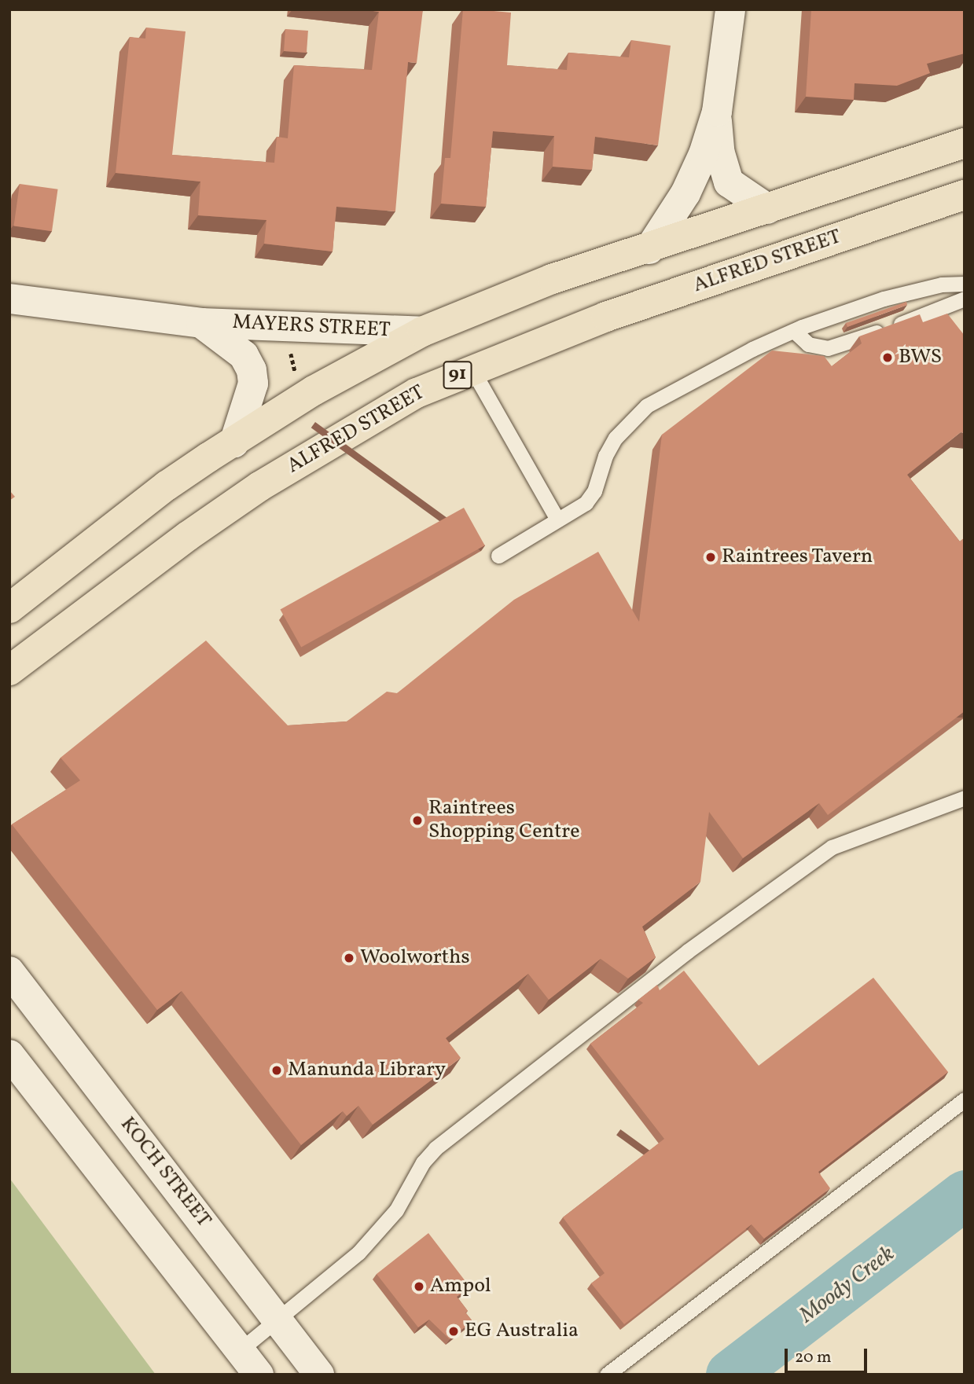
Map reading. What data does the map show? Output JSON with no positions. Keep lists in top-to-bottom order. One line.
{"streets":{"main road":["ALFRED STREET","91"],"street":["MAYERS STREET","KOCH STREET"]},"water":["Moody Creek"],"places":["BWS","Raintrees Tavern","Raintrees Shopping Centre","Woolworths","Manunda Library","Ampol","EG Australia"],"scale_bar":"20 m"}
